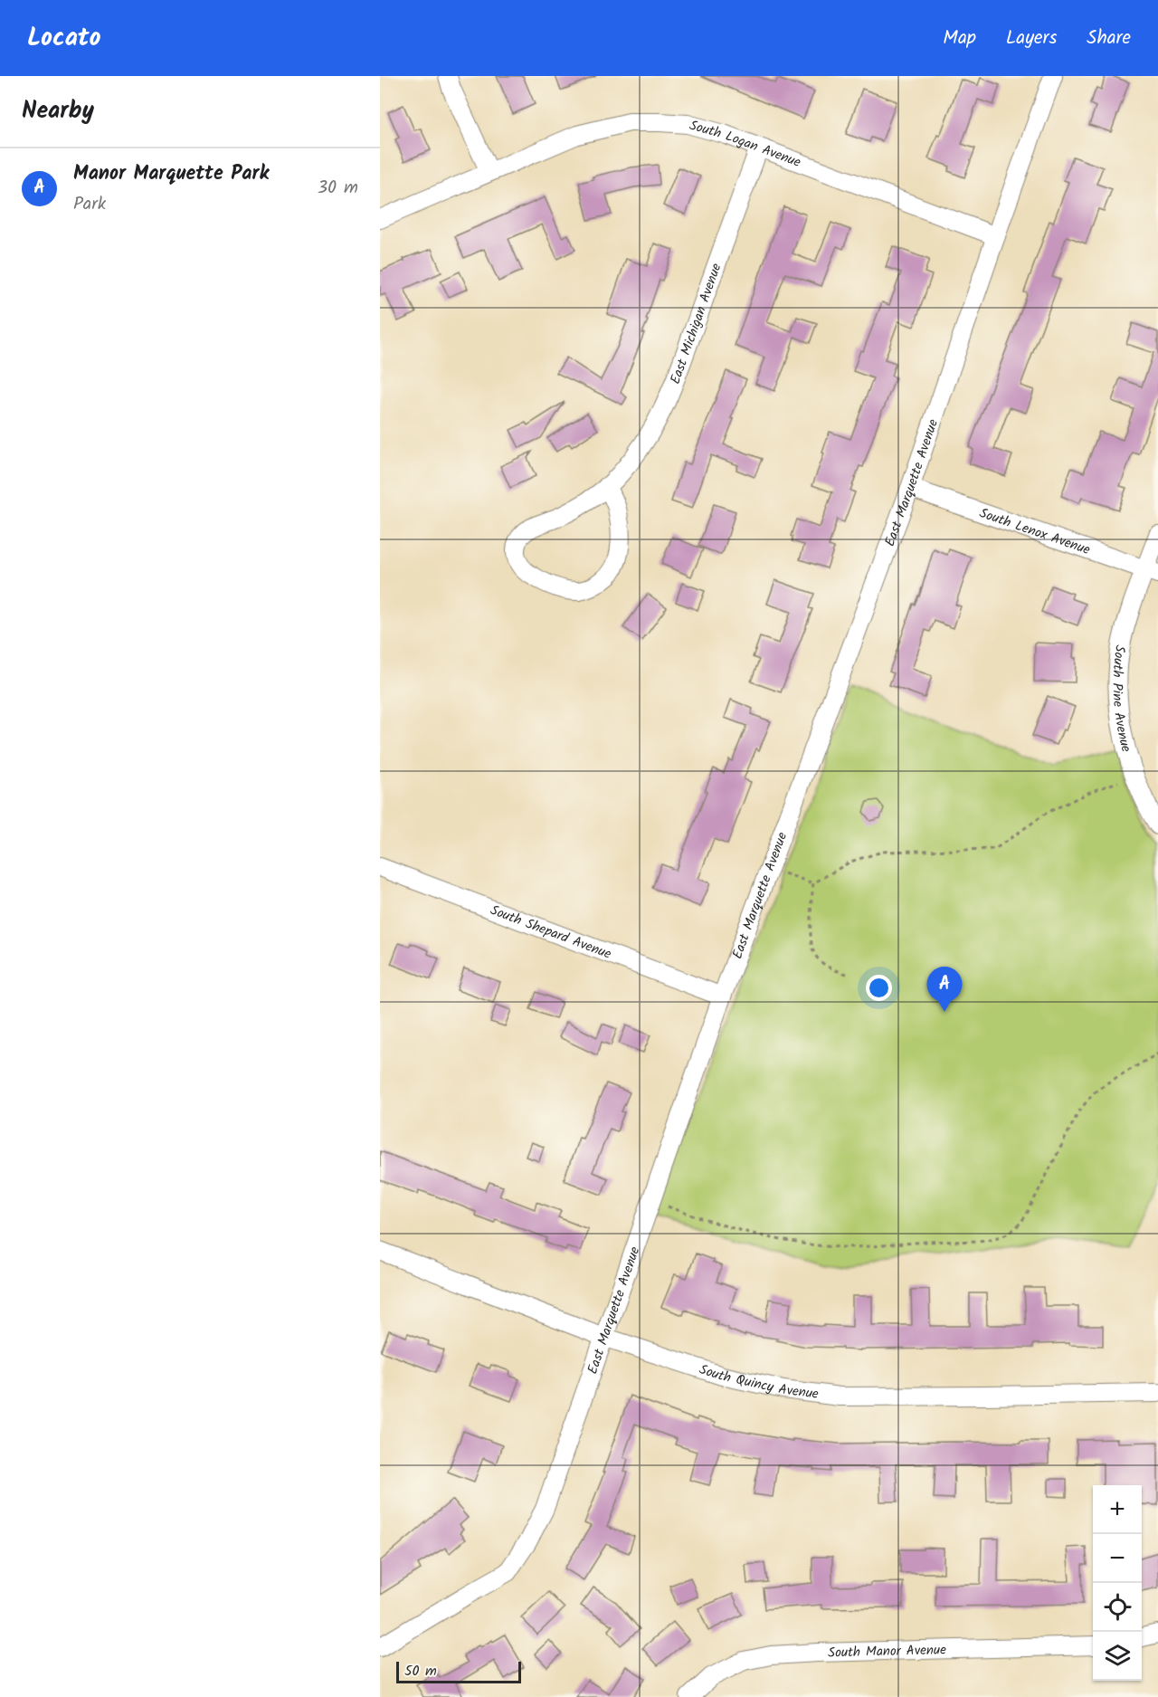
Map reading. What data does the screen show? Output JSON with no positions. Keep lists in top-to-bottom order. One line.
{"streets":{"street":["South Logan Avenue","East Michigan Avenue","East Marquette Avenue","South Lenox Avenue","South Pine Avenue","South Shepard Avenue","South Quincy Avenue","South Manor Avenue"]},"crossings":[["South Logan Avenue","East Michigan Avenue"],["South Logan Avenue","East Marquette Avenue"],["East Marquette Avenue","South Lenox Avenue"],["East Marquette Avenue","South Shepard Avenue"],["East Marquette Avenue","South Quincy Avenue"],["South Lenox Avenue","South Pine Avenue"]],"scale_bar":"50 m","page":{"header":"Locato","nav":["Map","Layers","Share"],"heading":"Nearby","list":[{"mark":"A","name":"Manor Marquette Park","note":"Park","value":"30 m"}],"pins":"A","map_buttons":["+","−"],"scale":"50 m"}}
